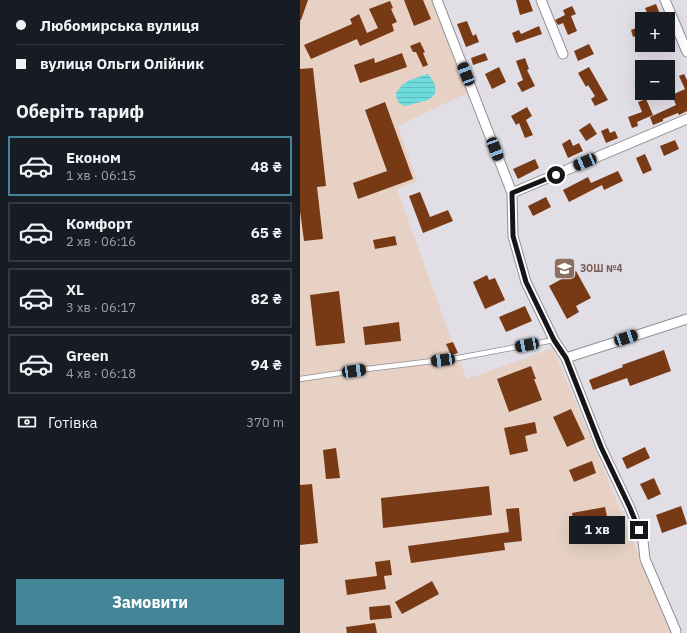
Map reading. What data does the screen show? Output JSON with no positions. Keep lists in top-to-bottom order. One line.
{"places":{"school or university":["ЗОШ №4"]},"page":{"banner":["Любомирська вулиця","вулиця Ольги Олійник"],"map_buttons":["+","−"],"heading":"Оберіть тариф","list":[{"name":"Економ","note":"1 хв · 06:15","value":"48 ₴"},{"name":"Комфорт","note":"2 хв · 06:16","value":"65 ₴"},{"name":"XL","note":"3 хв · 06:17","value":"82 ₴"},{"name":"Green","note":"4 хв · 06:18","value":"94 ₴"}],"pay":["Готівка","370 m"],"bubble":"1 хв","buttons":"Замовити"}}
